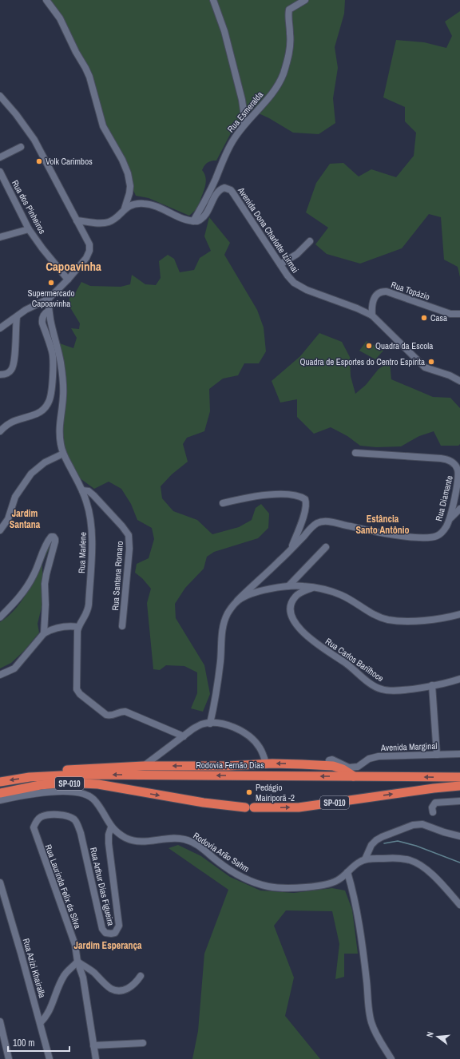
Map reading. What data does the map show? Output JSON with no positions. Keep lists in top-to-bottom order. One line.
{"streets":{"highway":["Rodovia Fernão Dias","SP-010"],"street":["Rua Esmeralda","Rua dos Pinheiros","Avenida Dona Charlotte Izirmai","Rua Topázio","Rua Diamante","Rua Marlene","Rua Santana Romaro","Rua Carlos Barilhoce","Avenida Marginal","Rodovia Arão Sahm","Rua Laurinda Felix da Silva","Rua Arthur Dias Figueira","Rua Azizi Khairalla"]},"crossings":[["Rua Esmeralda","Avenida Dona Charlotte Izirmai"],["Avenida Dona Charlotte Izirmai","Rua Topázio"],["Rua Marlene","Rua Santana Romaro"],["Rodovia Arão Sahm","Rua Arthur Dias Figueira"],["Rua Laurinda Felix da Silva","Rua Arthur Dias Figueira"]],"districts":["Capoavinha","Jardim Santana","Estância Santo Antônio","Jardim Esperança"],"places":["Volk Carimbos","Supermercado Capoavinha","Casa","Quadra da Escola","Quadra de Esportes do Centro Espírita","Pedágio Mairiporã -2"],"scale_bar":"100 m","north":"left"}
